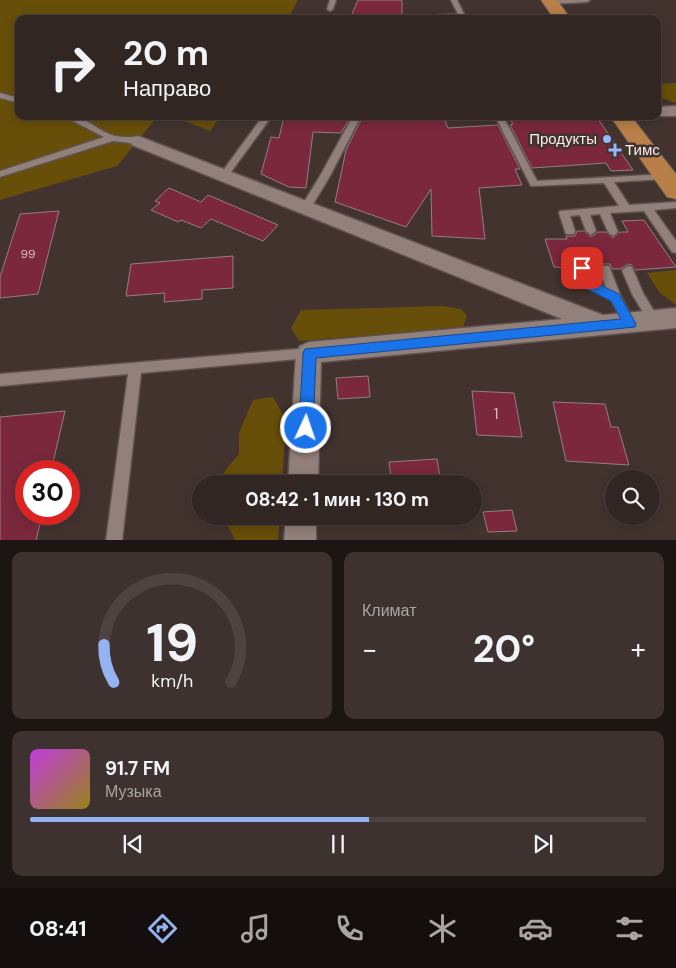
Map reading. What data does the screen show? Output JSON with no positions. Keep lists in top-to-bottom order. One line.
{"places":{"other":["Продукты"],"health":["Тимс"]},"house_numbers":["99","1"],"page":{"turn":["20 m","Направо"],"limit":"30","trip":"08:42 · 1 мин · 130 m","tile":"Климат","heat":["−","20°","+"],"song":["91.7 FM","Музыка"],"tabs":"08:41","gauge":["19","km/h"]}}
